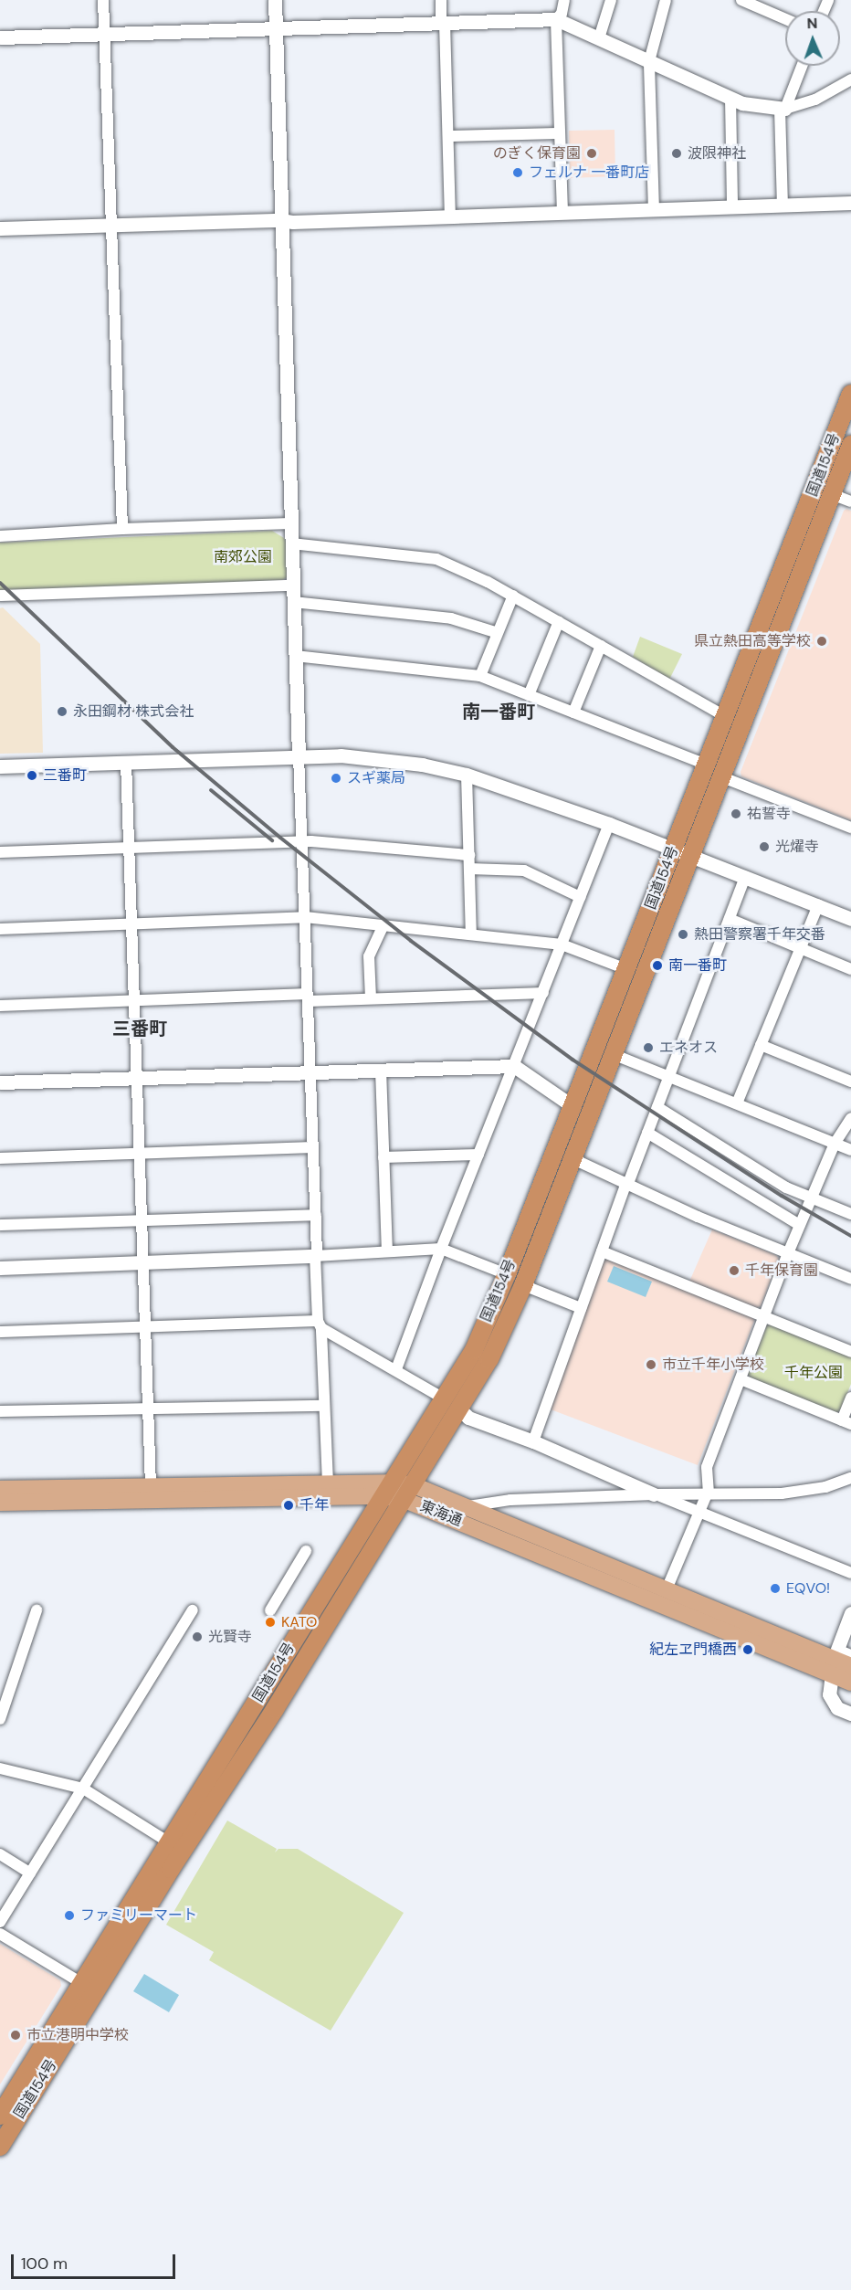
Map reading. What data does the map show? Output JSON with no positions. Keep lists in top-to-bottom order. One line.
{"streets":{"highway":["国道154号"],"main road":["東海通"]},"crossings":[["国道154号","東海通"]],"districts":["南一番町","三番町"],"parks":["南郊公園","千年公園"],"places":["のぎく保育園","波限神社","フェルナ 一番町店","県立熱田高等学校","永田鋼材 株式会社","三番町","スギ薬局","祐誓寺","光燿寺","熱田警察署千年交番","南一番町","エネオス","千年保育園","市立千年小学校","千年","EQVO!","KATO","光賢寺","紀左ヱ門橋西","ファミリーマート","市立港明中学校"],"scale_bar":"100 m","north":"top"}
